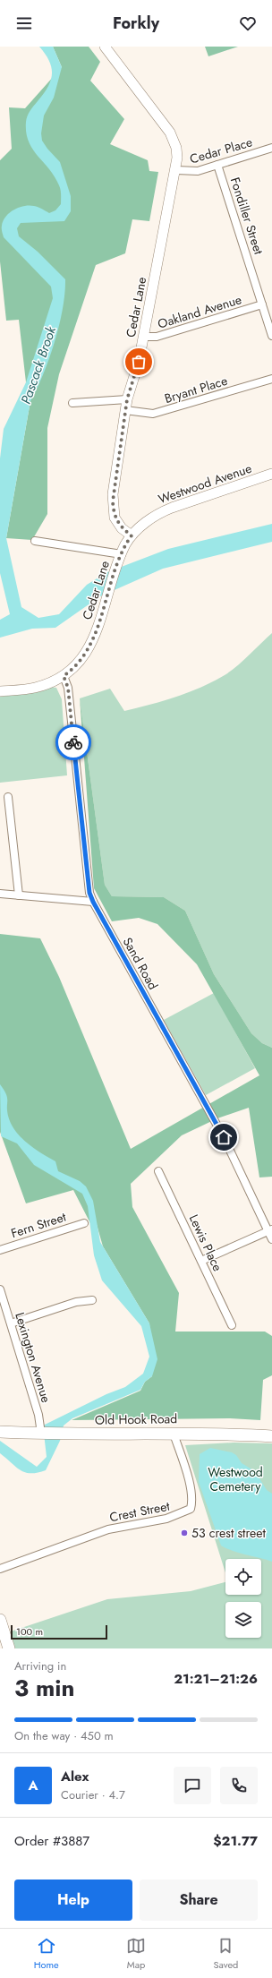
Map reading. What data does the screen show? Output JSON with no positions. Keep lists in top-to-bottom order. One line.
{"streets":{"main road":["Old Hook Road"],"street":["Cedar Place","Fondiller Street","Cedar Lane","Oakland Avenue","Bryant Place","Westwood Avenue","Sand Road","Fern Street","Lewis Place","Lexington Avenue","Crest Street"]},"crossings":[["Cedar Place","Fondiller Street"],["Cedar Place","Cedar Lane"],["Fondiller Street","Oakland Avenue"],["Cedar Lane","Oakland Avenue"],["Cedar Lane","Bryant Place"],["Cedar Lane","Westwood Avenue"],["Cedar Lane","Sand Road"],["Lexington Avenue","Old Hook Road"],["Old Hook Road","Crest Street"]],"water":["Pascack Brook"],"parks":["Westwood Cemetery"],"places":["53 crest street"],"scale_bar":"100 m","page":{"header":"Forkly","scale":"100 m","heading":["3 min","Arriving in","21:21–21:26"],"panel":["Alex","Courier · 4.7","Order #3887","$21.77"],"bar":"On the way · 450 m","round":"A","buttons":["Help","Share"],"tabs":["Home","Map","Saved"]}}
